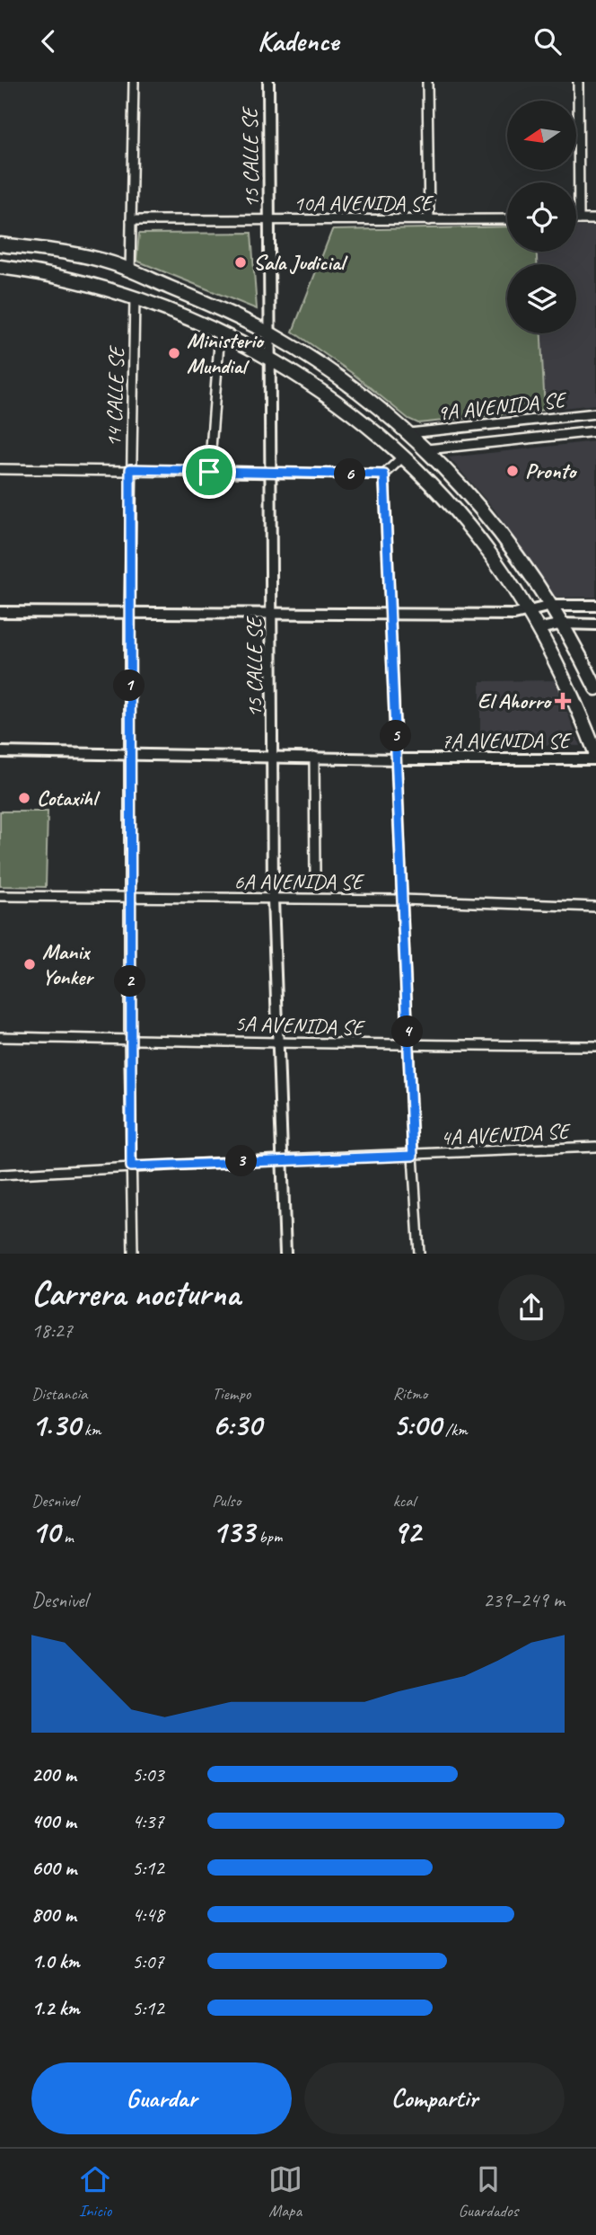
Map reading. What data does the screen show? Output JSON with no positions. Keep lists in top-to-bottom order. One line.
{"streets":{"street":["15 CALLE SE","10A AVENIDA SE","14 CALLE SE","9A AVENIDA SE","7A AVENIDA SE","6A AVENIDA SE","5A AVENIDA SE","4A AVENIDA SE"]},"crossings":[["15 CALLE SE","10A AVENIDA SE"],["15 CALLE SE","7A AVENIDA SE"],["15 CALLE SE","6A AVENIDA SE"],["15 CALLE SE","5A AVENIDA SE"],["15 CALLE SE","4A AVENIDA SE"],["14 CALLE SE","7A AVENIDA SE"],["14 CALLE SE","6A AVENIDA SE"],["14 CALLE SE","5A AVENIDA SE"],["14 CALLE SE","4A AVENIDA SE"]],"places":{"other":["Sala Judicial","Ministerio Mundial","Pronto","Cotaxihl","Manix Yonker"],"health":["El Ahorro"]},"north":"left","page":{"header":"Kadence","pins":["6","1","5","2","4","3"],"heading":["Carrera nocturna","18:27"],"stats":[["Distancia","1.30 km"],["Tiempo","6:30"],["Ritmo","5:00 /km"],["Desnivel","10 m"],["Pulso","133 bpm"],["kcal","92"]],"chart":["Desnivel","239–249 m"],"list":[{"name":"200 m","note":"5:03"},{"name":"400 m","note":"4:37"},{"name":"600 m","note":"5:12"},{"name":"800 m","note":"4:48"},{"name":"1.0 km","note":"5:07"},{"name":"1.2 km","note":"5:12"}],"buttons":["Guardar","Compartir"],"tabs":["Inicio","Mapa","Guardados"]}}
